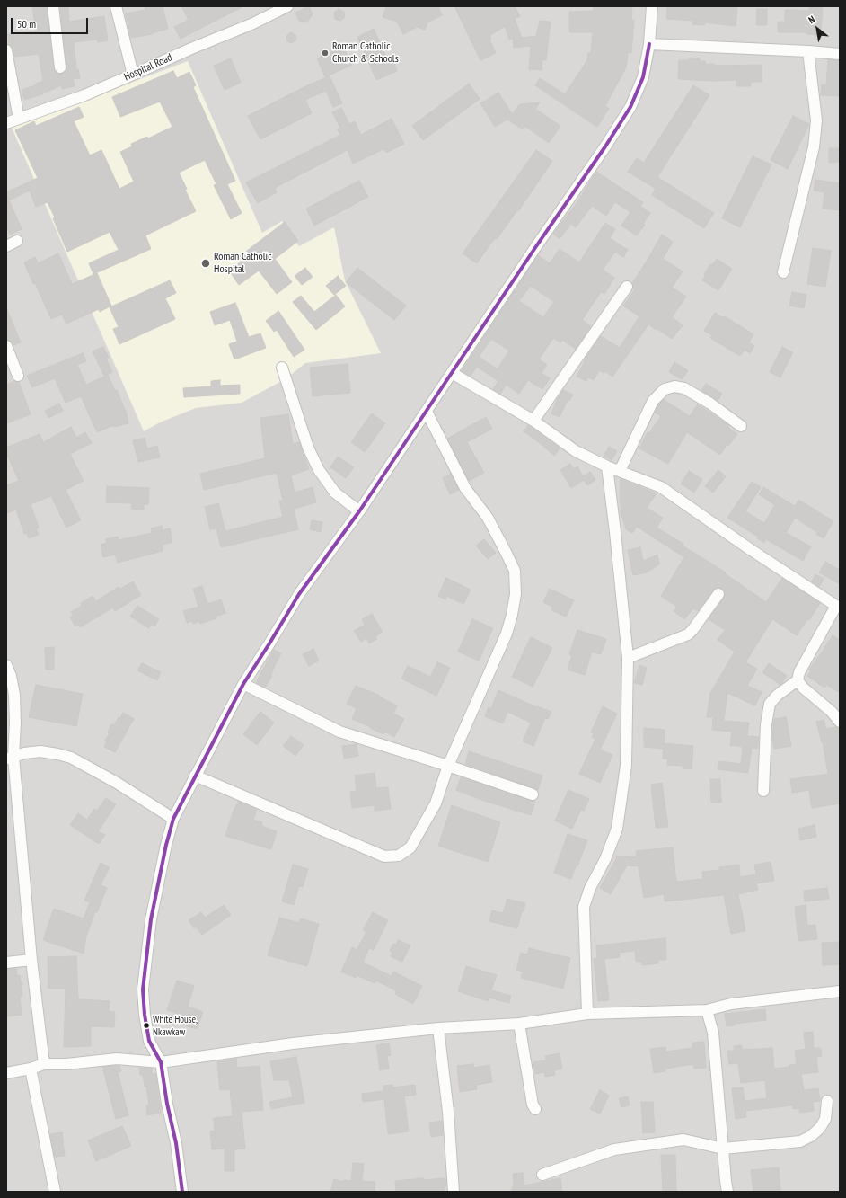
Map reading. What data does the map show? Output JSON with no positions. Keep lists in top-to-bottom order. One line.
{"streets":{"street":["Hospital Road"]},"places":["Roman Catholic Church & Schools","Roman Catholic Hospital","White House, Nkawkaw"],"scale_bar":"50 m","north":"top left"}
